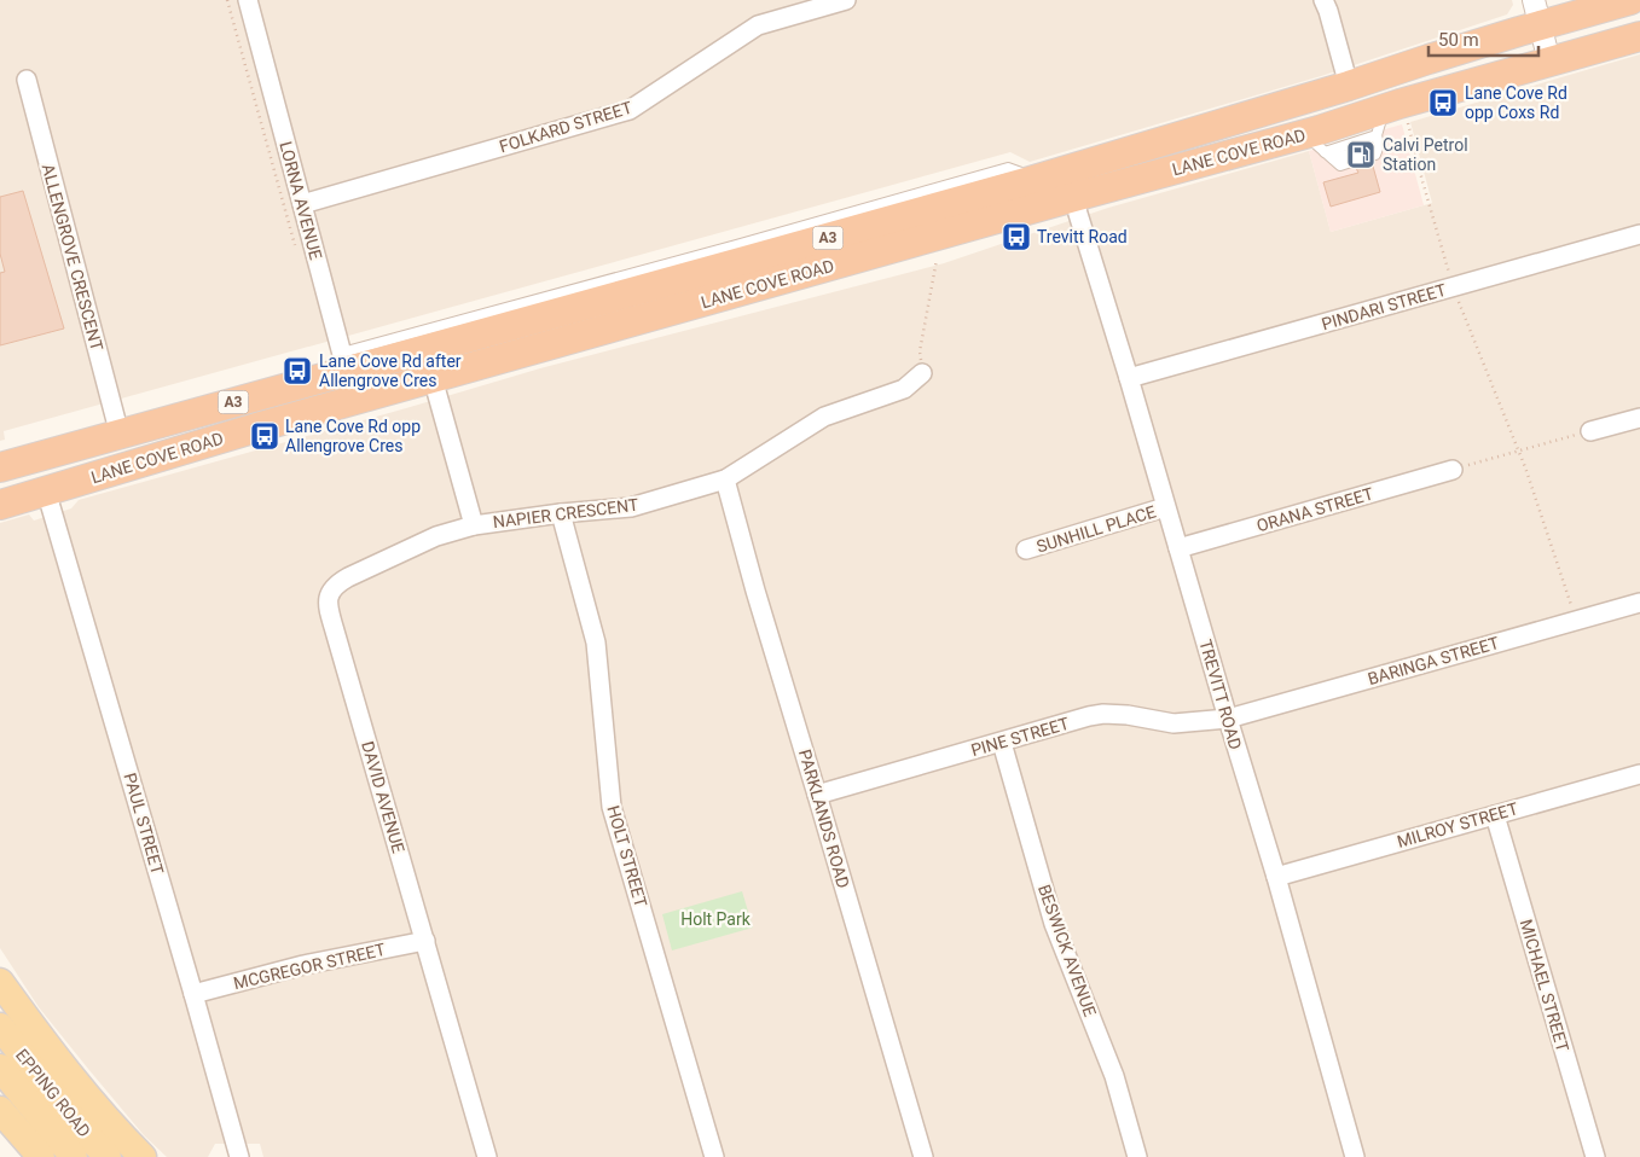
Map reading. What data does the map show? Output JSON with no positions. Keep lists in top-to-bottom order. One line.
{"streets":{"highway":["LANE COVE ROAD","A3"],"main road":["EPPING ROAD"],"street":["FOLKARD STREET","LORNA AVENUE","ALLENGROVE CRESCENT","PINDARI STREET","ORANA STREET","NAPIER CRESCENT","SUNHILL PLACE","BARINGA STREET","TREVITT ROAD","PINE STREET","DAVID AVENUE","PARKLANDS ROAD","PAUL STREET","MILROY STREET","HOLT STREET","BESWICK AVENUE","MCGREGOR STREET","MICHAEL STREET"]},"crossings":[["FOLKARD STREET","LORNA AVENUE"],["LANE COVE ROAD","LORNA AVENUE"],["LANE COVE ROAD","ALLENGROVE CRESCENT"],["LANE COVE ROAD","NAPIER CRESCENT"],["LANE COVE ROAD","TREVITT ROAD"],["LANE COVE ROAD","PAUL STREET"],["PINDARI STREET","TREVITT ROAD"],["ORANA STREET","TREVITT ROAD"],["NAPIER CRESCENT","DAVID AVENUE"],["NAPIER CRESCENT","PARKLANDS ROAD"],["NAPIER CRESCENT","HOLT STREET"],["SUNHILL PLACE","TREVITT ROAD"],["BARINGA STREET","TREVITT ROAD"],["BARINGA STREET","PINE STREET"],["TREVITT ROAD","PINE STREET"],["TREVITT ROAD","MILROY STREET"],["PINE STREET","PARKLANDS ROAD"],["PINE STREET","BESWICK AVENUE"],["DAVID AVENUE","MCGREGOR STREET"],["PAUL STREET","MCGREGOR STREET"],["MILROY STREET","MICHAEL STREET"]],"parks":["Holt Park"],"places":{"bus stop":["Lane Cove Rd opp Coxs Rd","Trevitt Road","Lane Cove Rd after Allengrove Cres","Lane Cove Rd opp Allengrove Cres"],"fuel station":["Calvi Petrol Station"]},"scale_bar":"50 m"}
